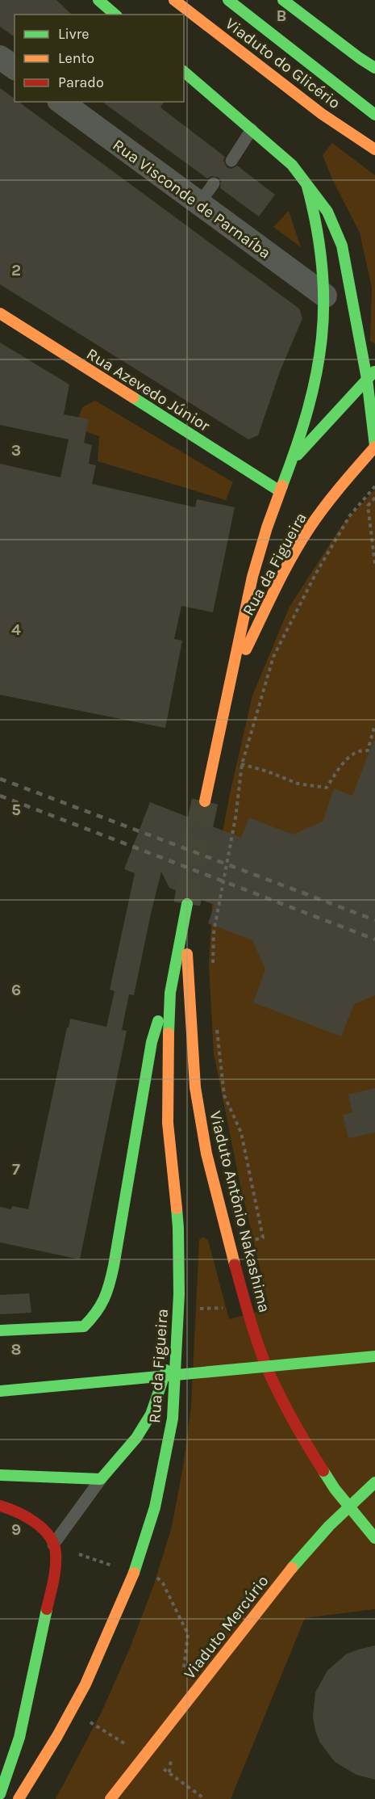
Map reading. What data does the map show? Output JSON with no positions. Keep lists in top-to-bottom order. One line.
{"streets":{"main road":["Viaduto do Glicério","Rua Azevedo Júnior","Rua da Figueira","Viaduto Antônio Nakashima","Viaduto Mercúrio"],"street":["Rua Visconde de Parnaíba"]},"crossings":[["Rua Visconde de Parnaíba","Rua da Figueira"],["Rua Azevedo Júnior","Rua da Figueira"],["Rua da Figueira","Viaduto Antônio Nakashima"]],"legend":["Livre","Lento","Parado"],"grid":{"columns":["B"],"rows":["2","3","4","5","6","7","8","9"]}}
